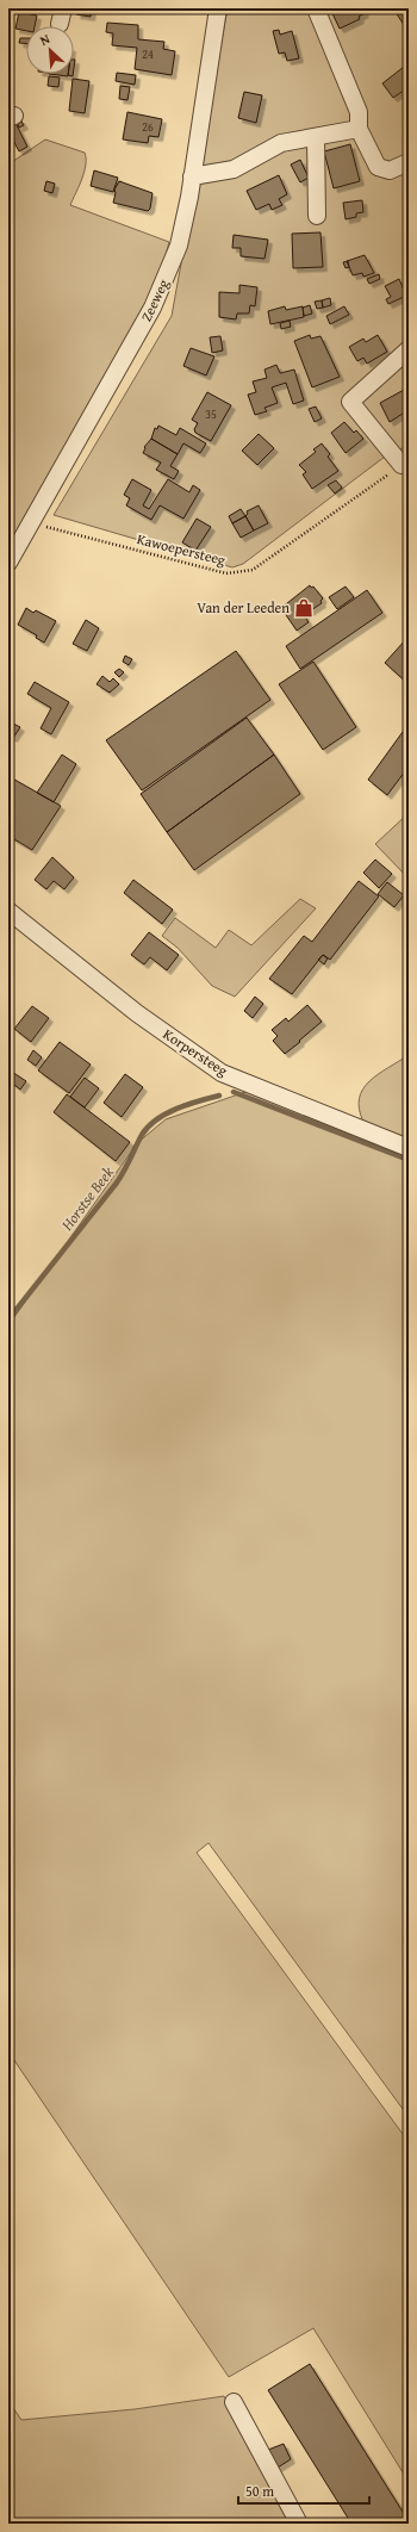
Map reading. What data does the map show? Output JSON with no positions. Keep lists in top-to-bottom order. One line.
{"streets":{"street":["Zeeweg","Korpersteeg"],"path":["Kawoepersteeg"]},"crossings":[["Zeeweg","Kawoepersteeg"]],"water":["Horstse Beek"],"places":{"shop":["Van der Leeden"]},"house_numbers":["24","26","35"],"scale_bar":"50 m","north":"top left"}
